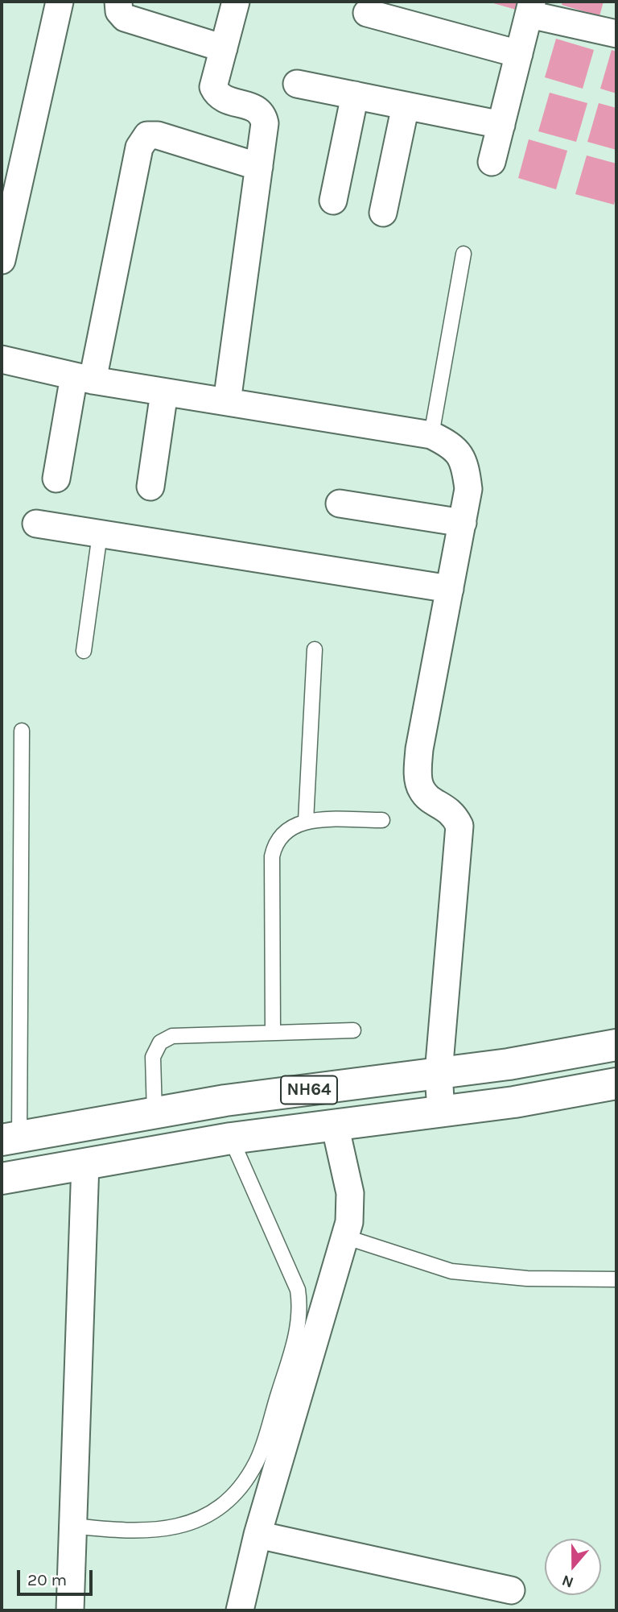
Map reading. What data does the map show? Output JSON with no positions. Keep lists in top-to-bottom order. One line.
{"streets":{"highway":["NH64"]},"scale_bar":"20 m","north":"bottom"}
